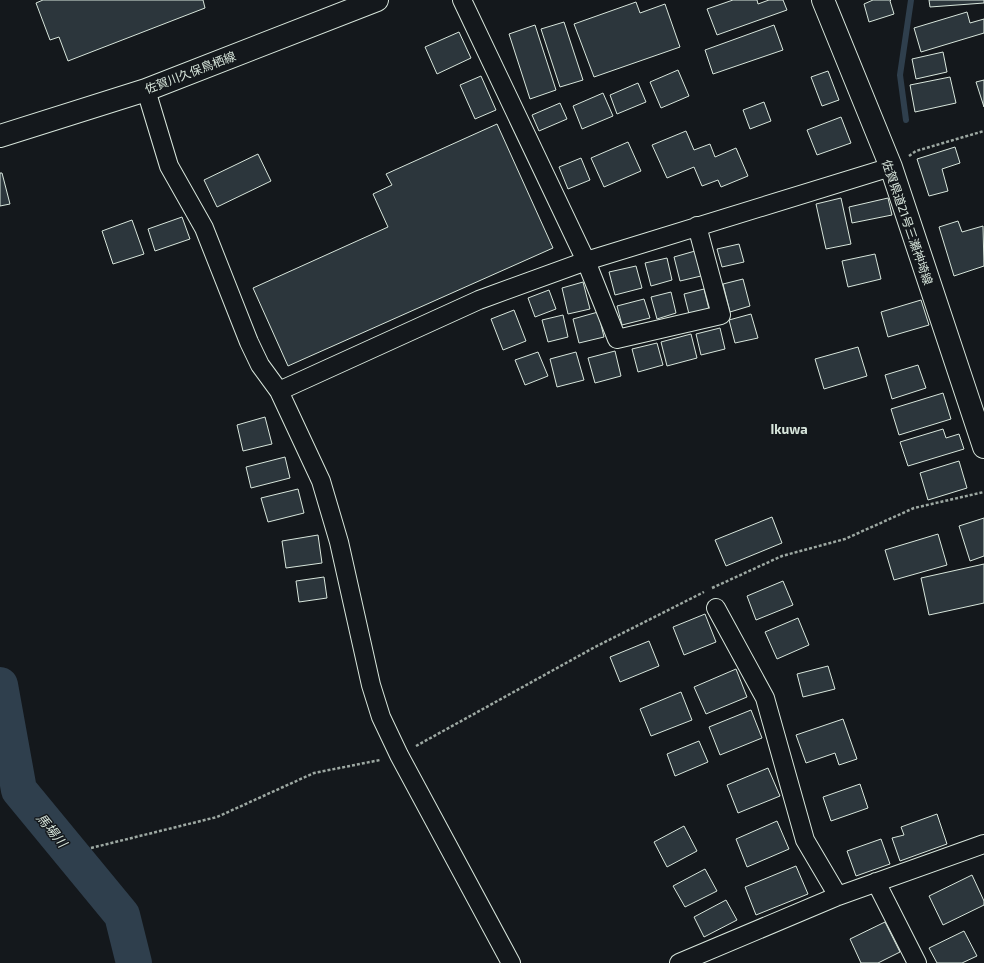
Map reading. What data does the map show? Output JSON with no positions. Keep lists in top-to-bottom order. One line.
{"streets":{"main road":["佐賀川久保鳥栖線","佐賀県道21号三瀬神埼線"]},"districts":["Ikuwa"],"water":["馬場川"]}
